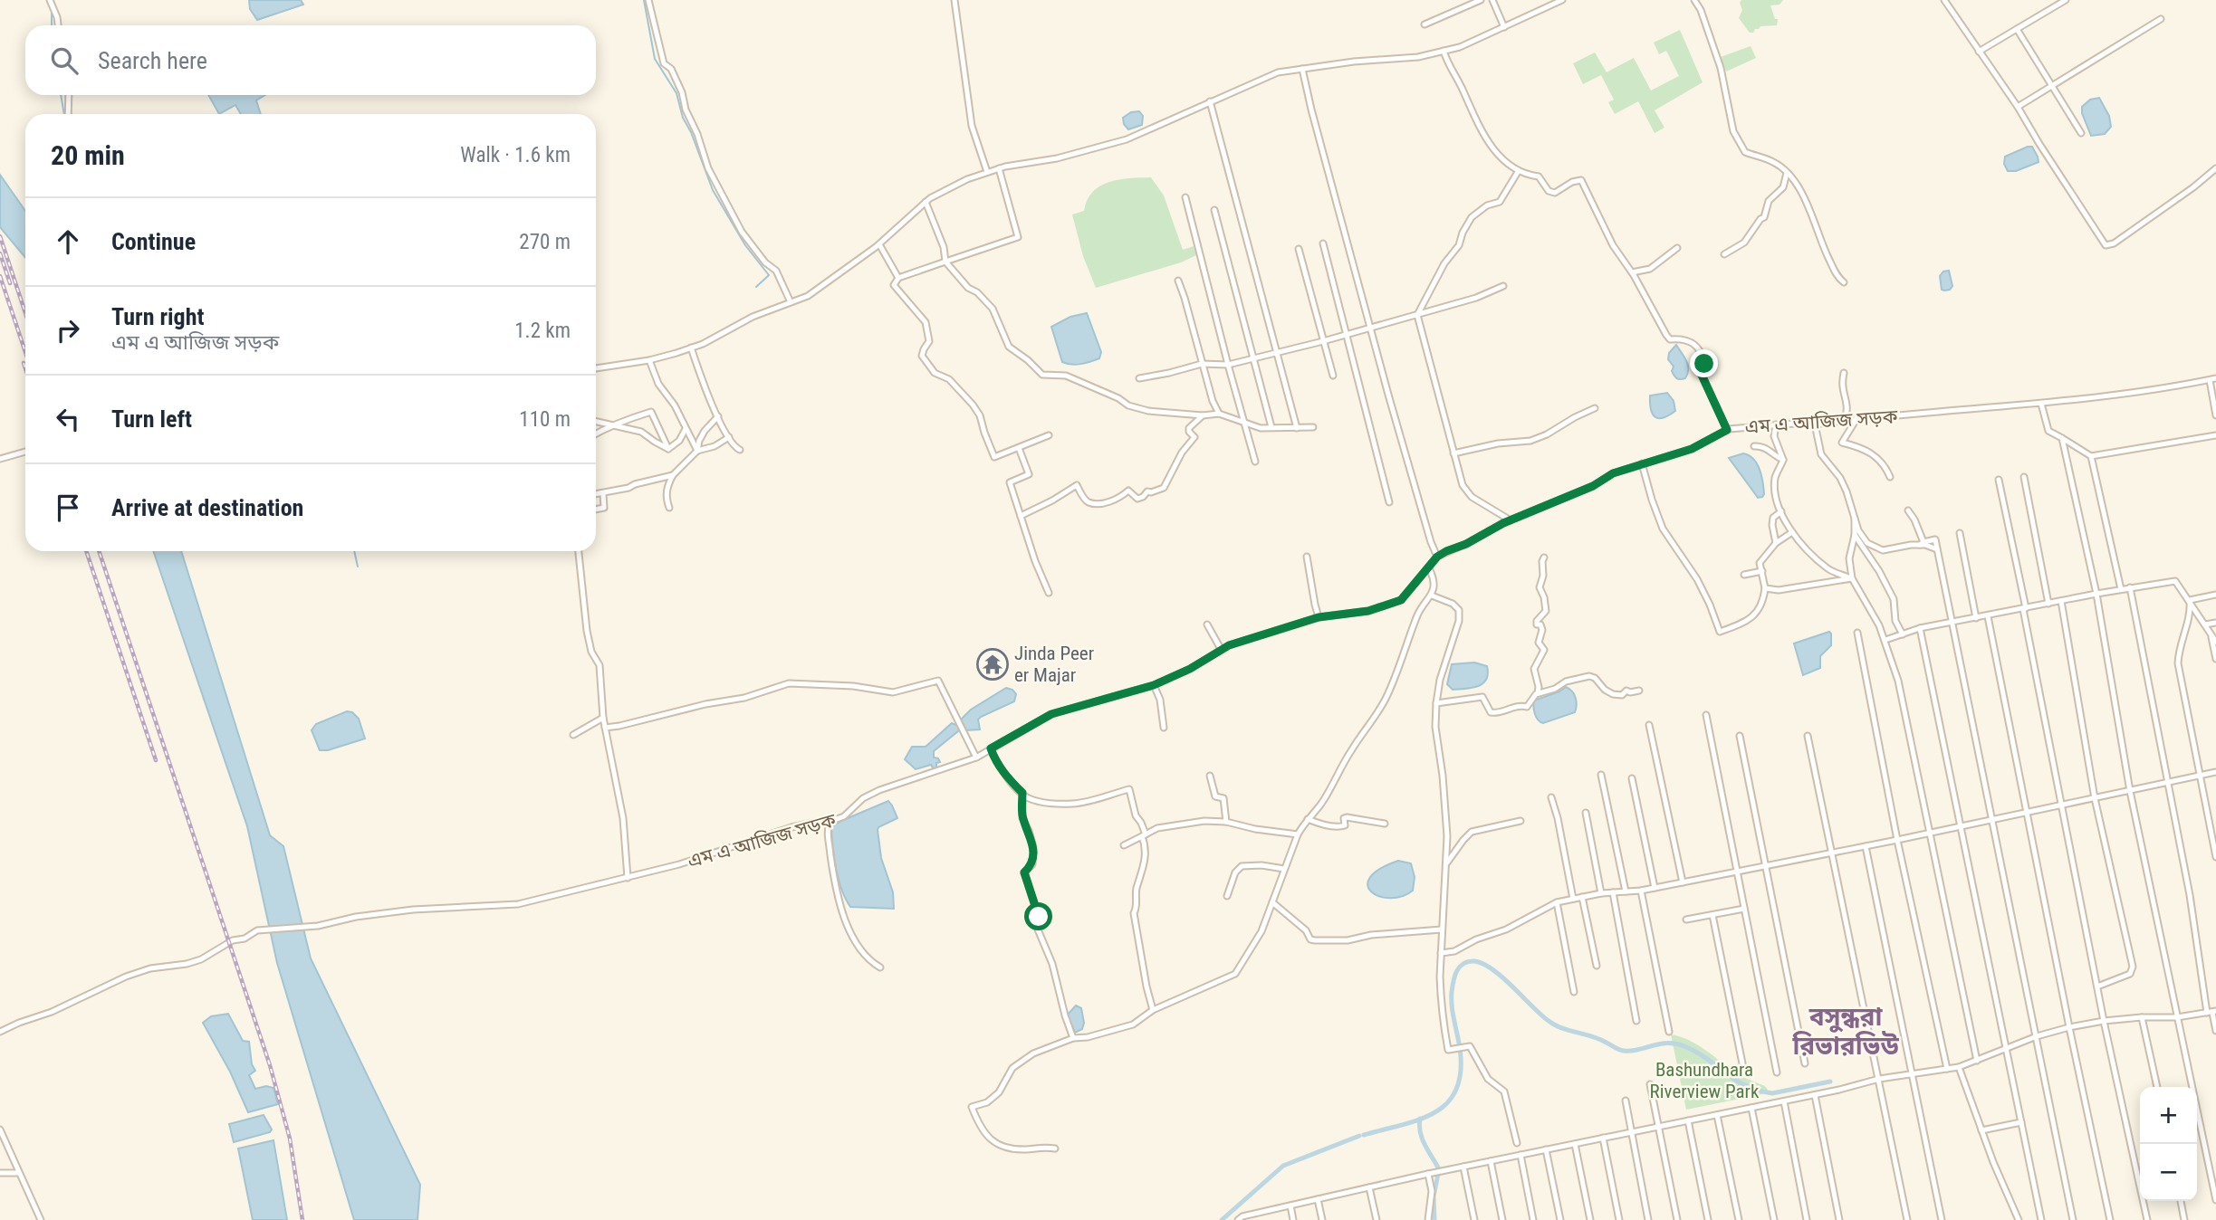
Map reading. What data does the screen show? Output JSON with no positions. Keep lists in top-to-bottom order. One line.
{"streets":{"street":["এম এ আজিজ সড়ক"]},"districts":["বসুন্ধরা রিভারভিউ"],"parks":["Bashundhara Riverview Park"],"places":{"temple":["Jinda Peer er Majar"]},"page":{"search":"Search here","heading":["20 min","Walk · 1.6 km"],"list":[["Continue","270 m"],["Turn right","এম এ আজিজ সড়ক","1.2 km"],["Turn left","110 m"],"Arrive at destination"],"map_buttons":["+","−"]}}
